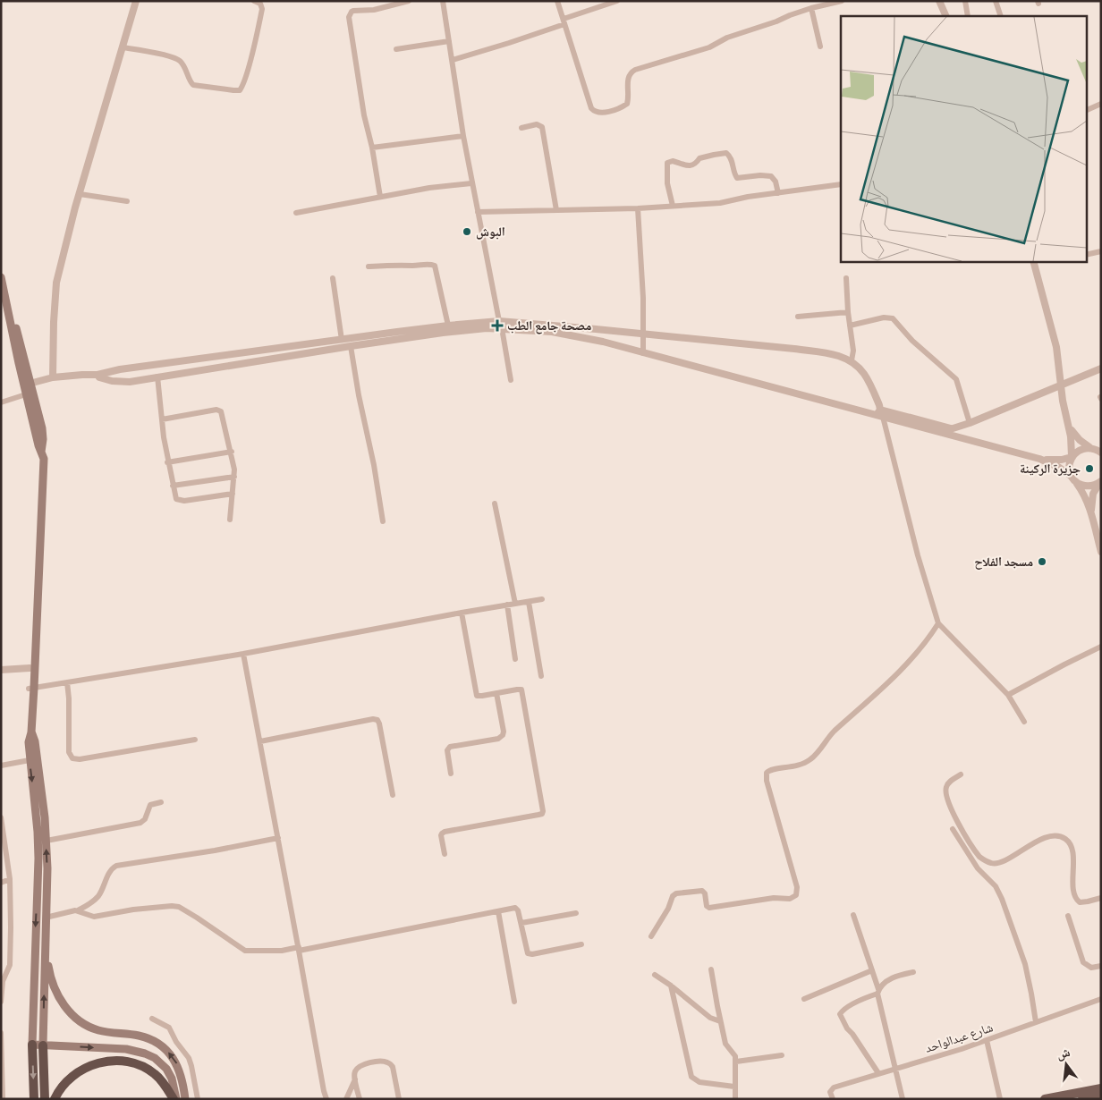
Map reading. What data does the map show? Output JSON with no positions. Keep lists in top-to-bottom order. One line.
{"streets":{"street":["شارع عبدالواحد"]},"places":{"other":["البوش","جزيرة الركينة","مسجد الفلاح"],"health":["مصحة جامع الطب"]},"north":"top"}
